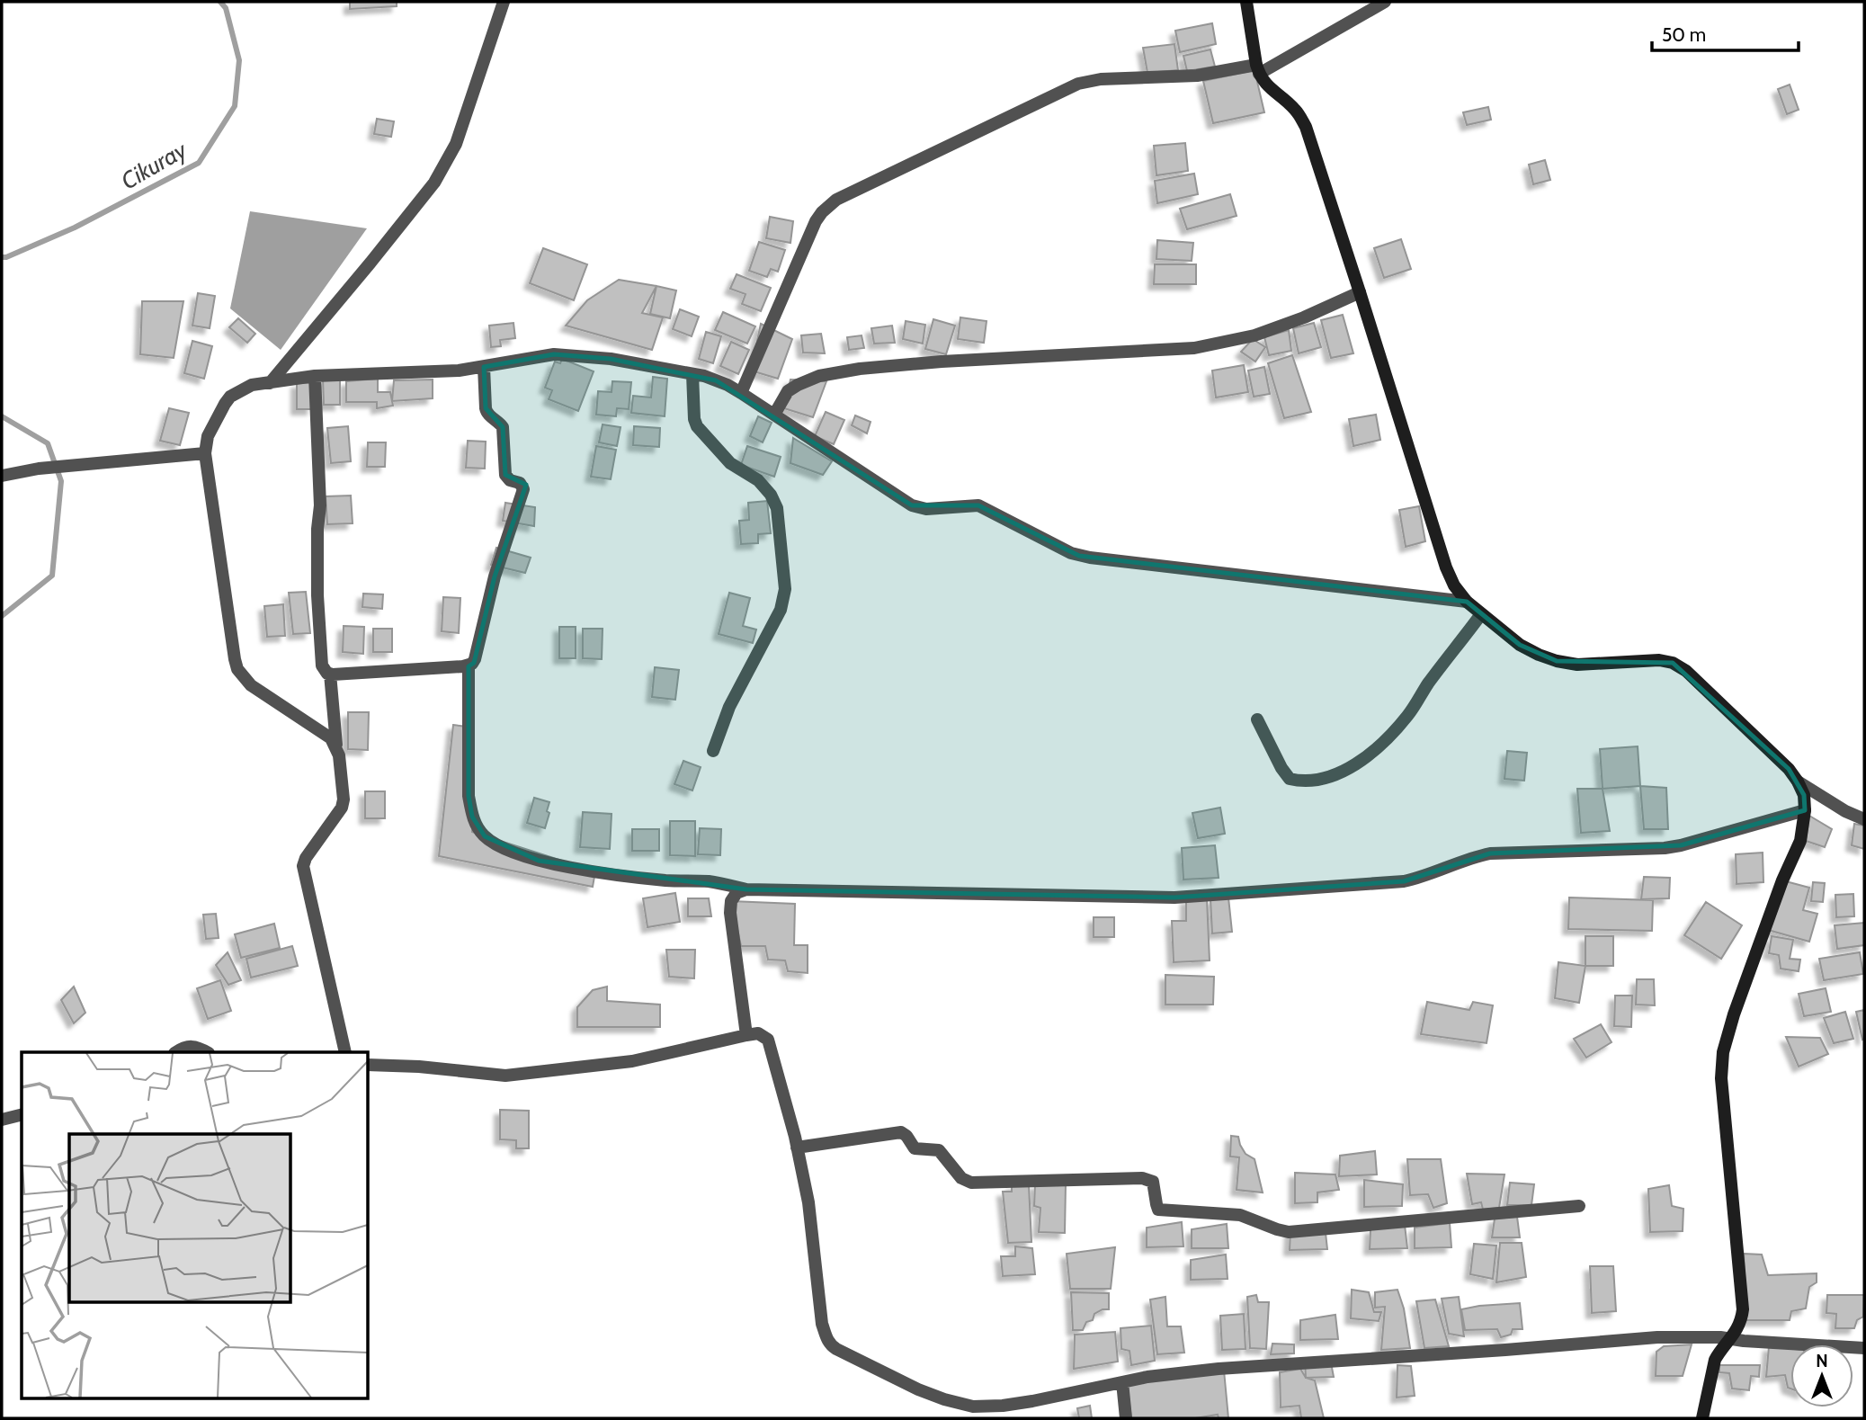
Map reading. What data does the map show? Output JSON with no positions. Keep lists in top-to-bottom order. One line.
{"water":["Cikuray"],"scale_bar":"50 m","north":"top"}
